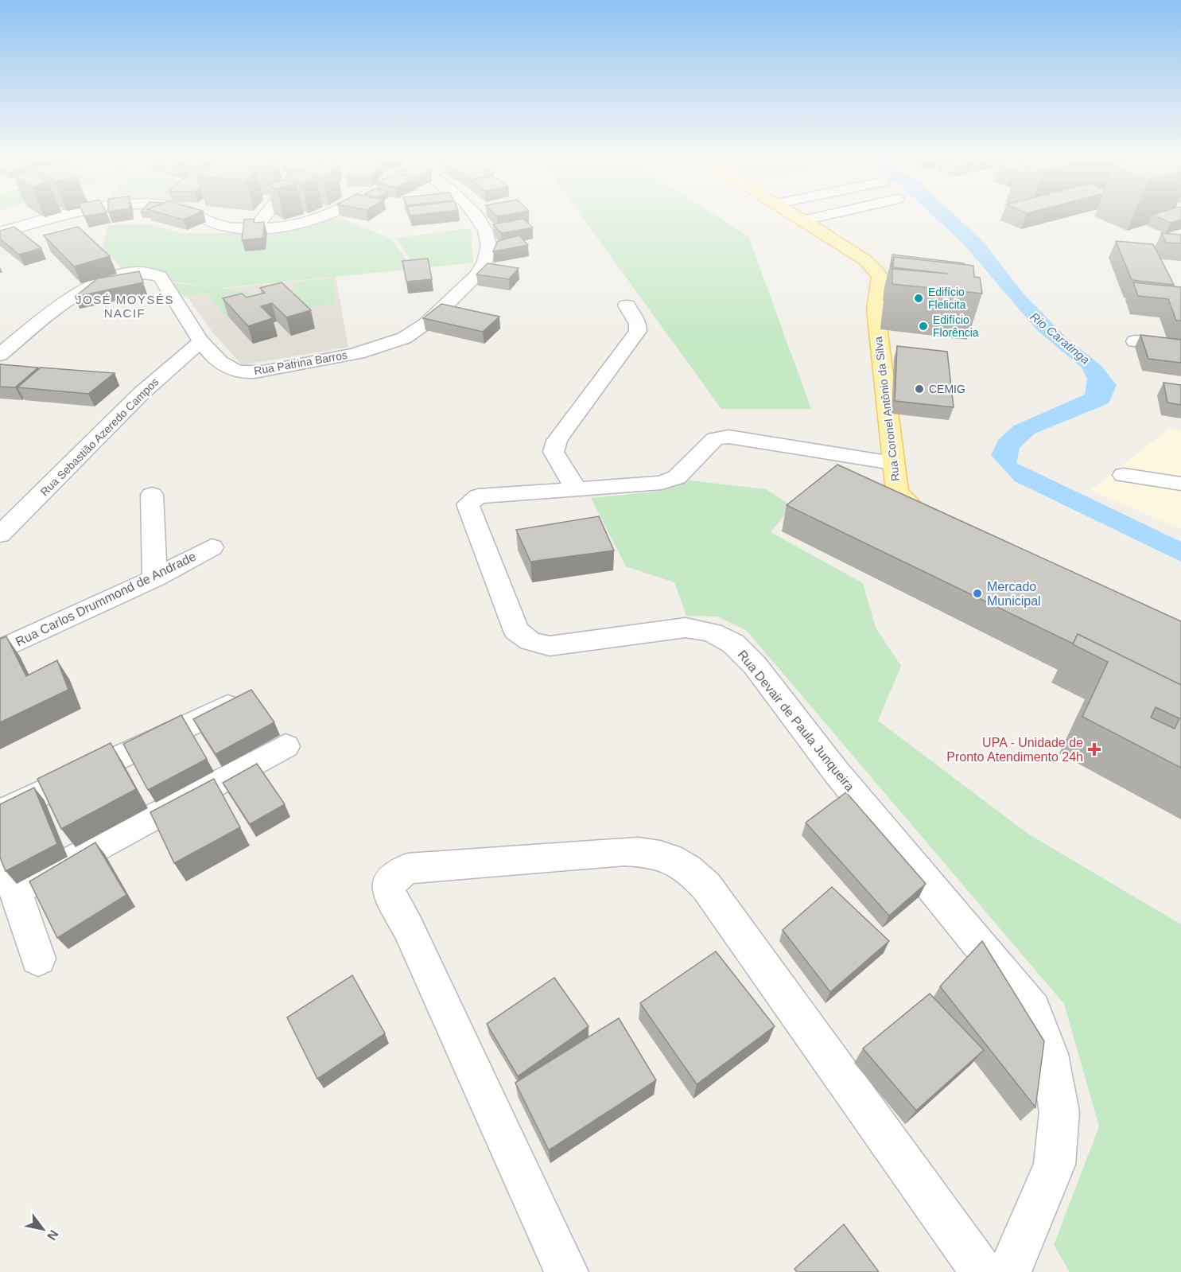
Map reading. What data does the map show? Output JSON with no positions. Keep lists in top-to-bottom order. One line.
{"streets":{"main road":["Rua Coronel Antônio da Silva"],"street":["Rua Patrina Barros","Rua Sebastião Azeredo Campos","Rua Carlos Drummond de Andrade","Rua Devair de Paula Junqueira"]},"crossings":[["Rua Patrina Barros","Rua Sebastião Azeredo Campos"],["Rua Coronel Antônio da Silva","Rua Devair de Paula Junqueira"]],"districts":["JOSÉ MOYSÉS NACIF"],"water":["Rio Caratinga"],"places":{"other":["Edifício Flelicita","Edifício Florência","CEMIG","Mercado Municipal"],"health":["UPA - Unidade de Pronto Atendimento 24h"]},"north":"bottom right"}
